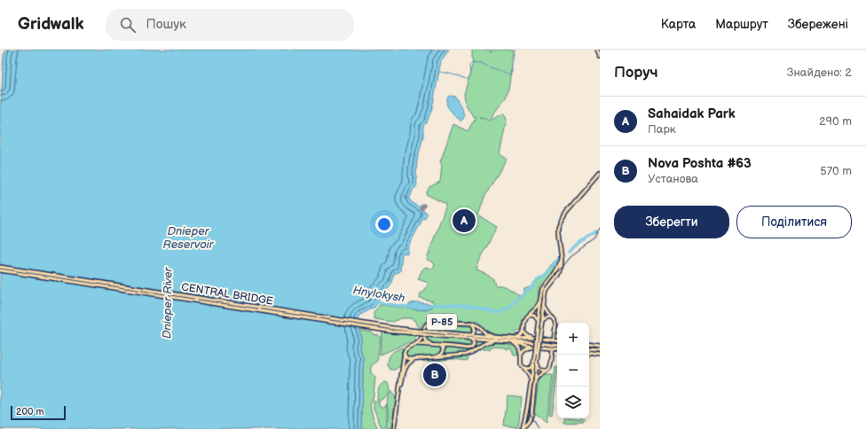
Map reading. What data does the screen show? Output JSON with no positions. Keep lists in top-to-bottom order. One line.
{"streets":{"main road":["CENTRAL BRIDGE","Р-85"]},"water":["Dnieper Reservoir","Hnylokysh","Dnieper River"],"scale_bar":"200 m","page":{"header":"Gridwalk","search":"Пошук","nav":["Карта","Маршрут","Збережені"],"heading":["Поруч","Знайдено: 2"],"list":[{"mark":"A","name":"Sahaidak Park","note":"Парк","value":"290 m"},{"mark":"B","name":"Nova Poshta #63","note":"Установа","value":"570 m"}],"buttons":["Зберегти","Поділитися"],"pins":["A","B"],"map_buttons":["+","−"],"scale":"200 m"}}
